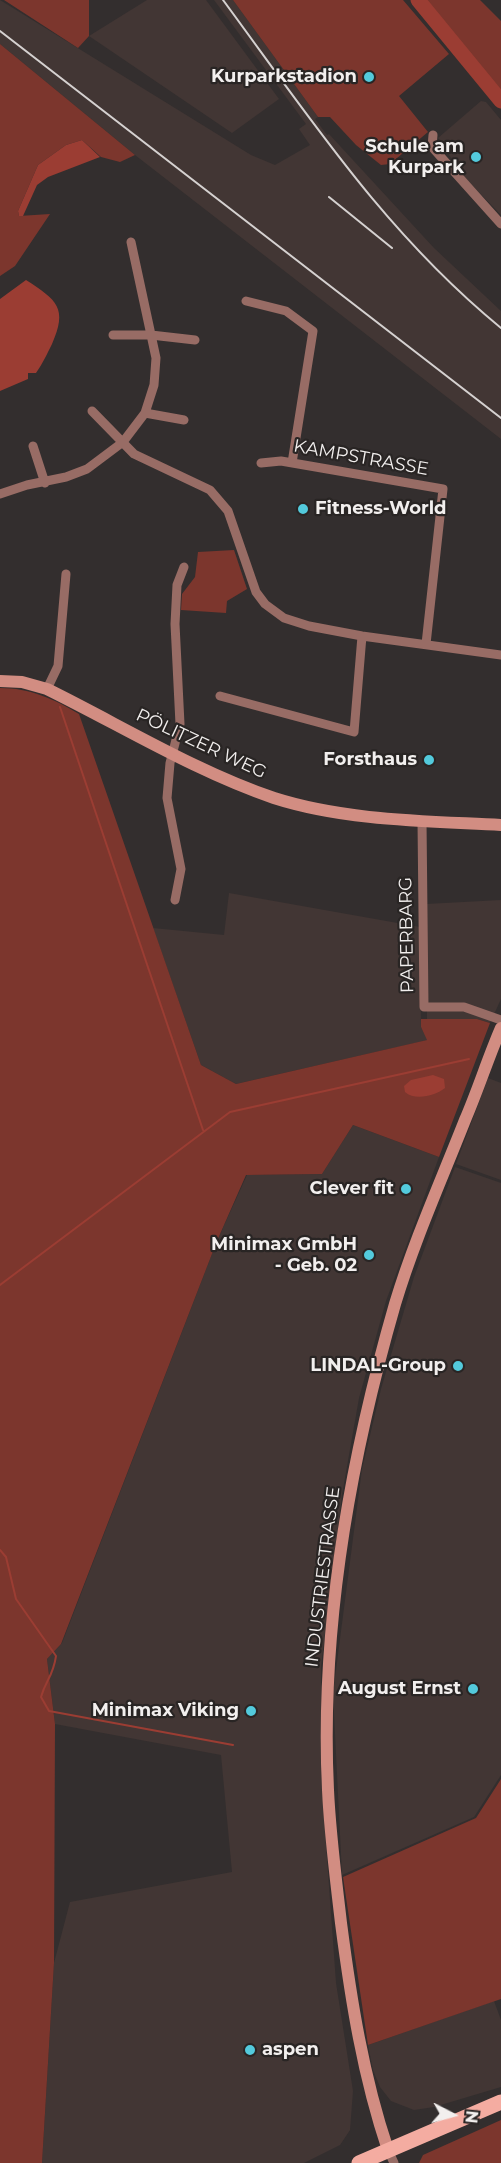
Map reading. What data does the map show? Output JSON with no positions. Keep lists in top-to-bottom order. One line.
{"streets":{"main road":["PÖLITZER WEG","INDUSTRIESTRASSE"],"street":["KAMPSTRASSE","PAPERBARG"]},"crossings":[["PÖLITZER WEG","PAPERBARG"]],"places":["Kurparkstadion","Schule am Kurpark","Fitness-World","Forsthaus","Clever fit","Minimax GmbH - Geb. 02","LINDAL-Group","August Ernst","Minimax Viking","aspen"],"north":"right"}
